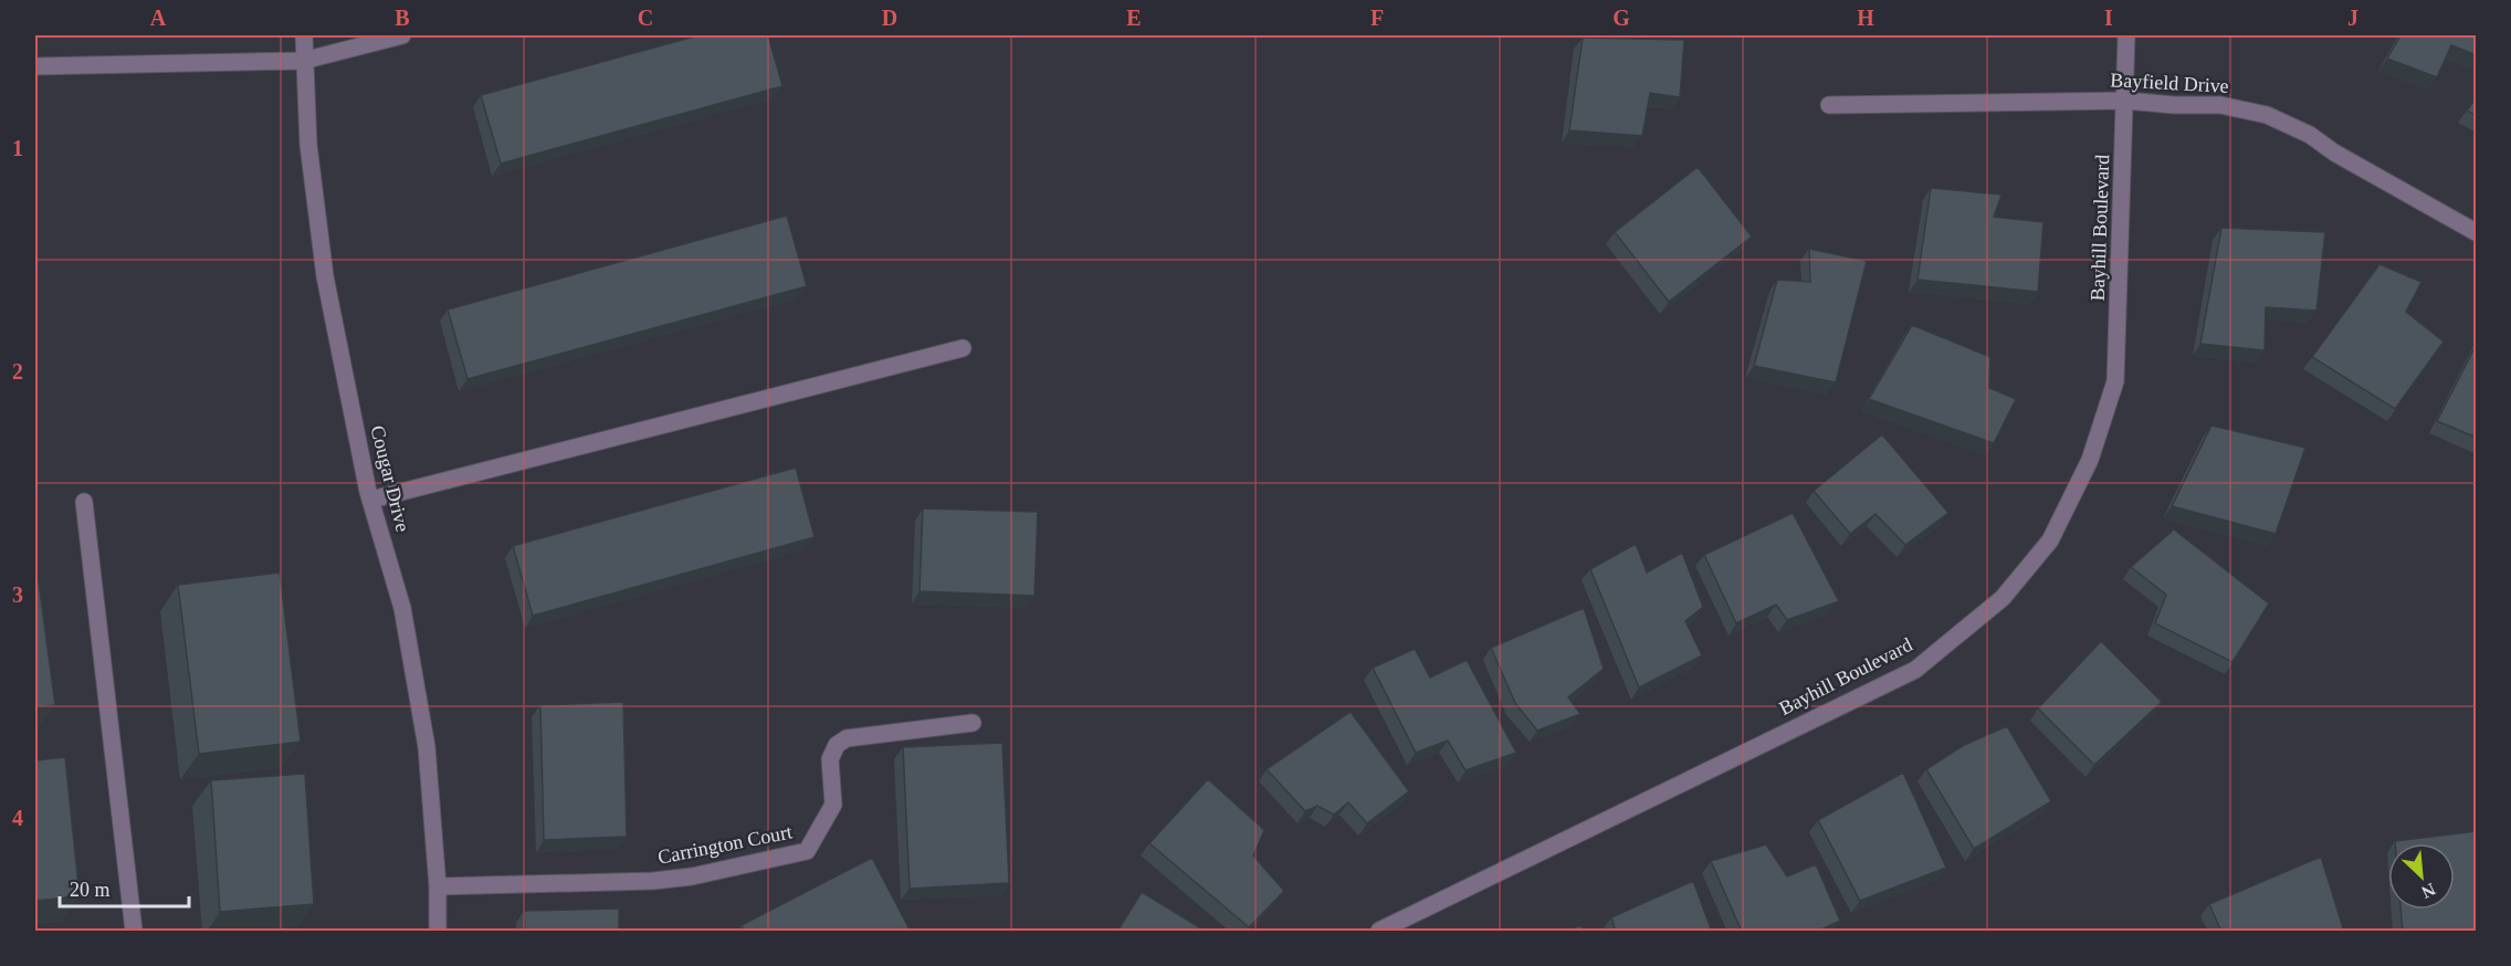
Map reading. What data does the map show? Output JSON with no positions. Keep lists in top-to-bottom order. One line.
{"streets":{"street":["Bayfield Drive","Bayhill Boulevard","Cougar Drive","Carrington Court"]},"crossings":[["Bayfield Drive","Bayhill Boulevard"],["Cougar Drive","Carrington Court"]],"scale_bar":"20 m","north":"bottom right","grid":{"columns":["A","B","C","D","E","F","G","H","I","J"],"rows":["1","2","3","4"]}}
